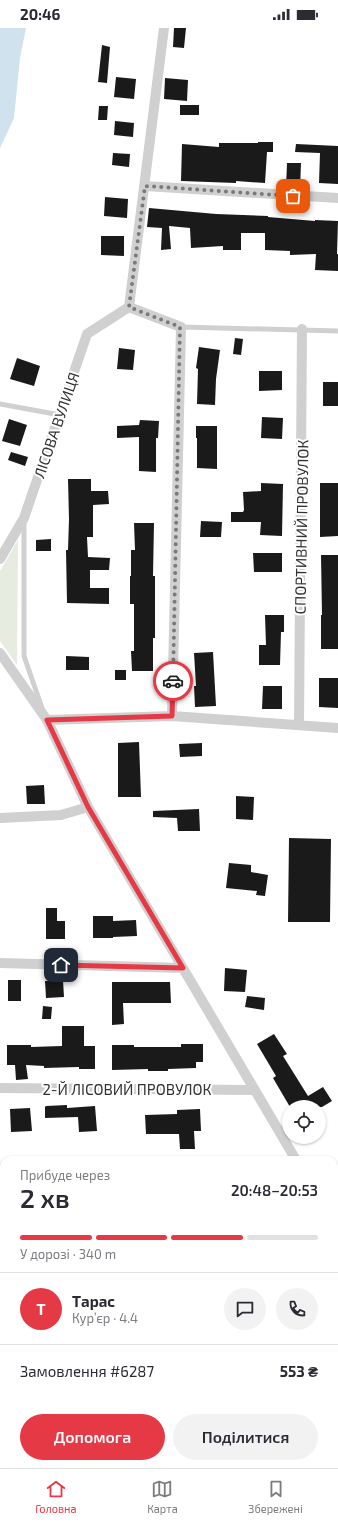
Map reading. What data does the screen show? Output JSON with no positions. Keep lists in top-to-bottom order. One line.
{"streets":{"street":["ЛІСОВА ВУЛИЦЯ","СПОРТИВНИЙ ПРОВУЛОК","2-Й ЛІСОВИЙ ПРОВУЛОК"]},"page":{"status":"20:46","heading":["2 хв","Прибуде через","20:48–20:53"],"panel":["Тарас","Кур’єр · 4.4","Замовлення #6287","553 ₴"],"bar":"У дорозі · 340 m","round":"Т","buttons":["Допомога","Поділитися"],"tabs":["Головна","Карта","Збережені"]}}
